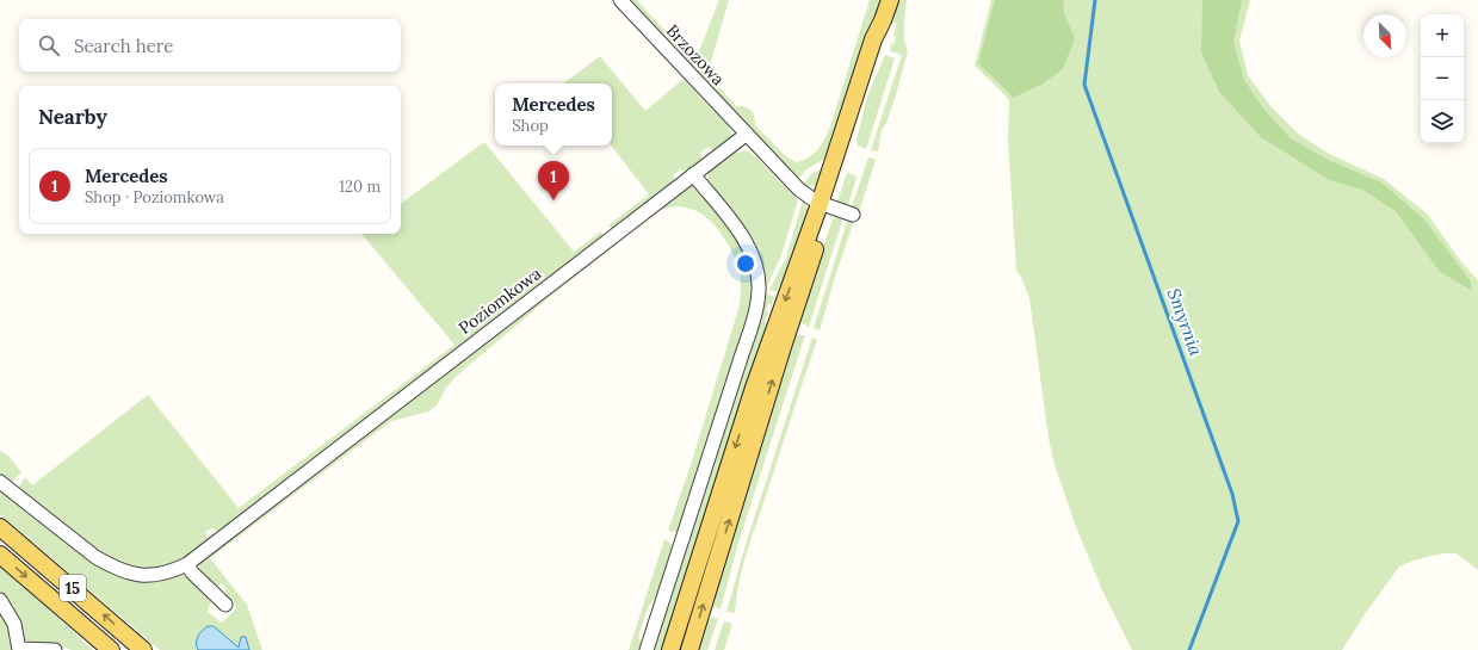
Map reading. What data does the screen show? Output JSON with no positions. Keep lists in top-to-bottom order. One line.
{"streets":{"main road":["15"],"street":["Brzozowa","Poziomkowa"]},"crossings":[["Brzozowa","Poziomkowa"]],"water":["Smyrnia"],"north":"bottom right","page":{"map_buttons":["+","−"],"search":"Search here","popup":["Mercedes","Shop"],"heading":"Nearby","list":[{"mark":"1","name":"Mercedes","note":"Shop · Poziomkowa","value":"120 m"}],"pins":"1"}}
